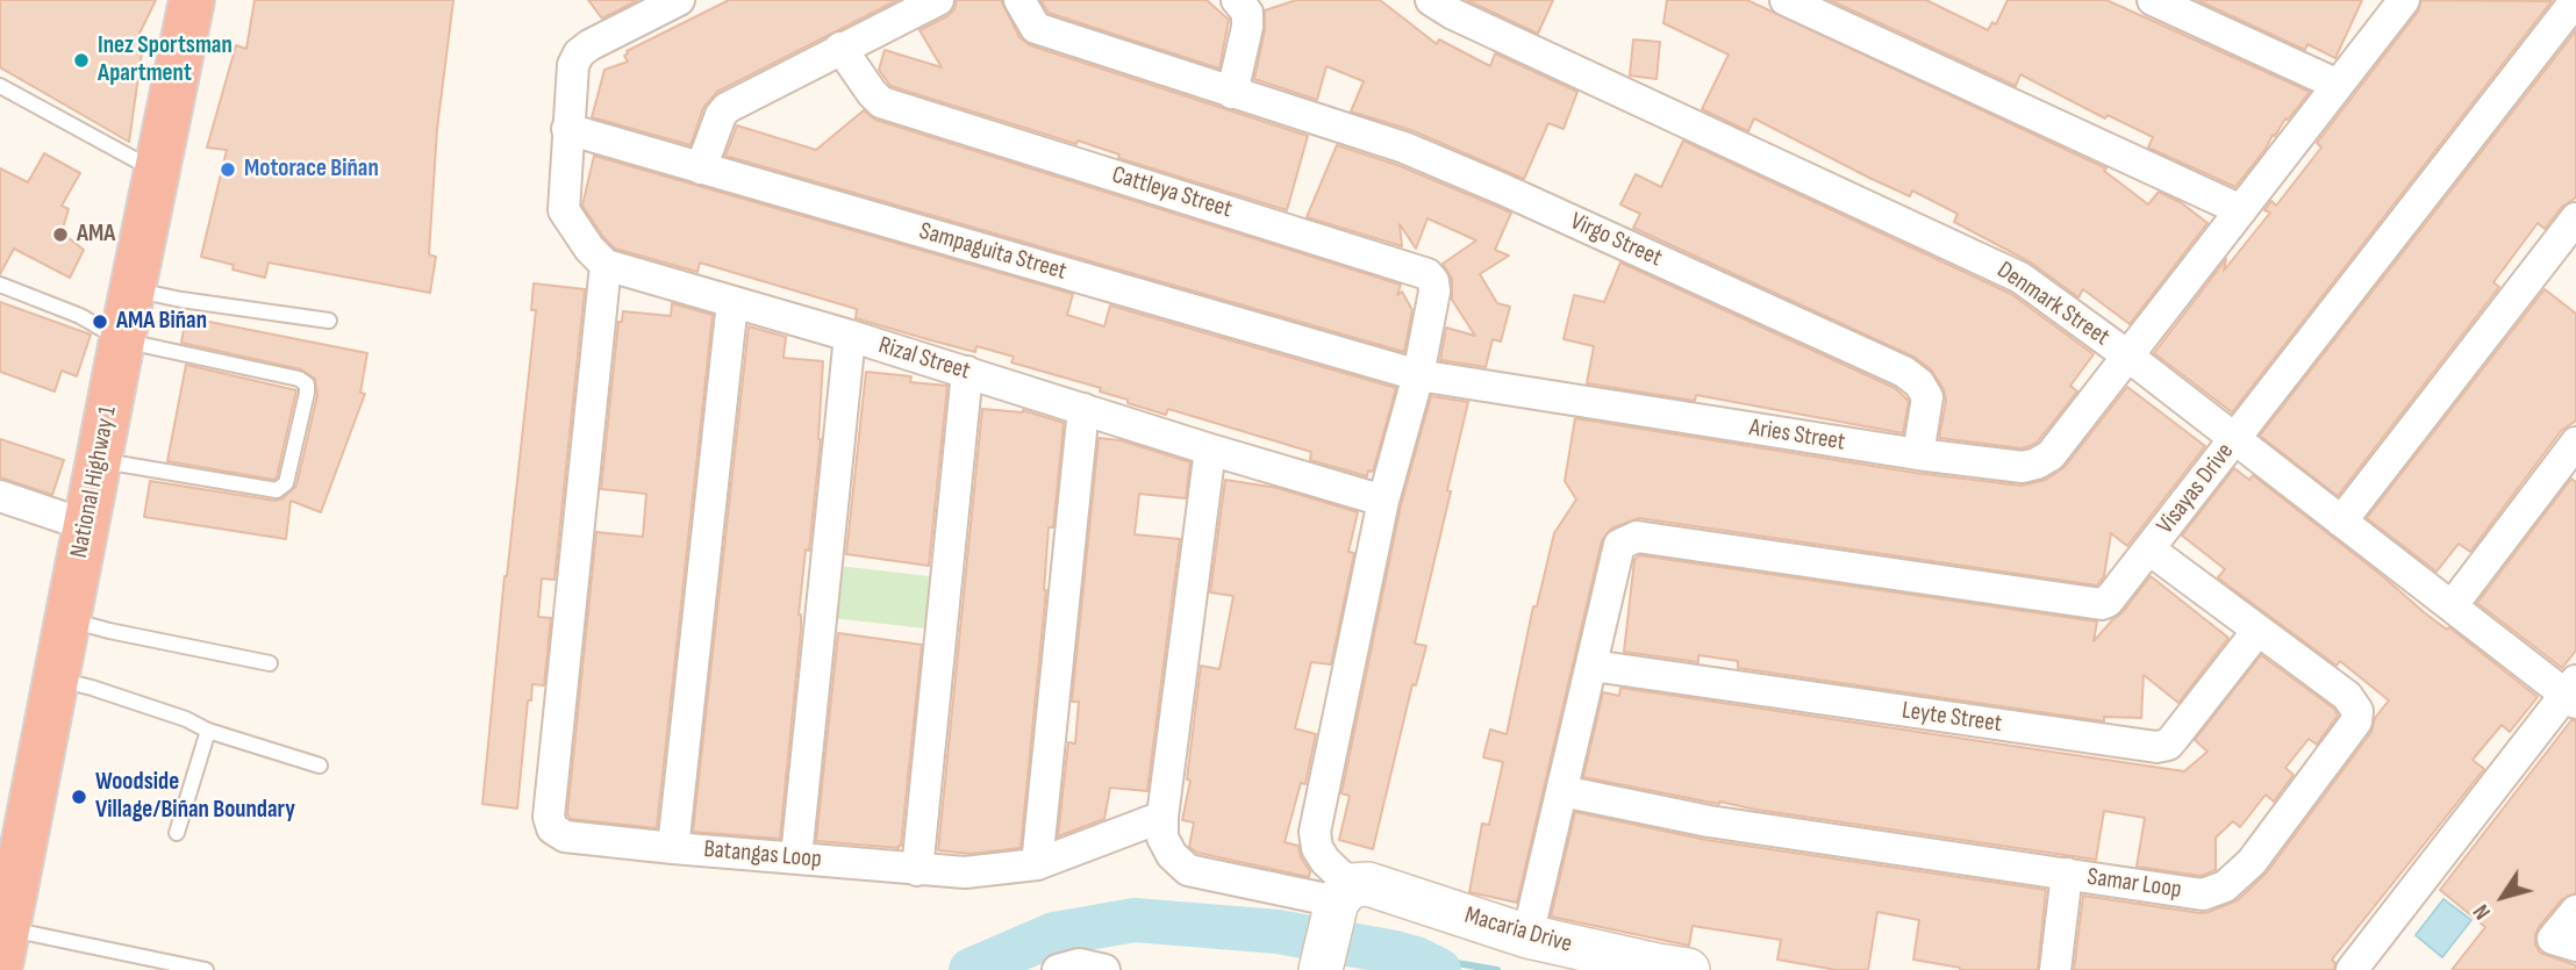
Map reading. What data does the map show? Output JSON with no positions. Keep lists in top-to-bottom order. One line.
{"streets":{"highway":["National Highway 1"],"street":["Cattleya Street","Virgo Street","Sampaguita Street","Denmark Street","Rizal Street","Aries Street","Visayas Drive","Leyte Street","Batangas Loop","Samar Loop","Macaria Drive"]},"crossings":[["Cattleya Street","Sampaguita Street"],["Cattleya Street","Aries Street"],["Virgo Street","Aries Street"],["Sampaguita Street","Aries Street"],["Denmark Street","Aries Street"],["Denmark Street","Visayas Drive"],["Rizal Street","Batangas Loop"],["Visayas Drive","Leyte Street"],["Visayas Drive","Samar Loop"],["Leyte Street","Samar Loop"]],"places":["Inez Sportsman Apartment","Motorace Biñan","AMA","AMA Biñan","Woodside Village/Biñan Boundary"],"north":"bottom left"}
